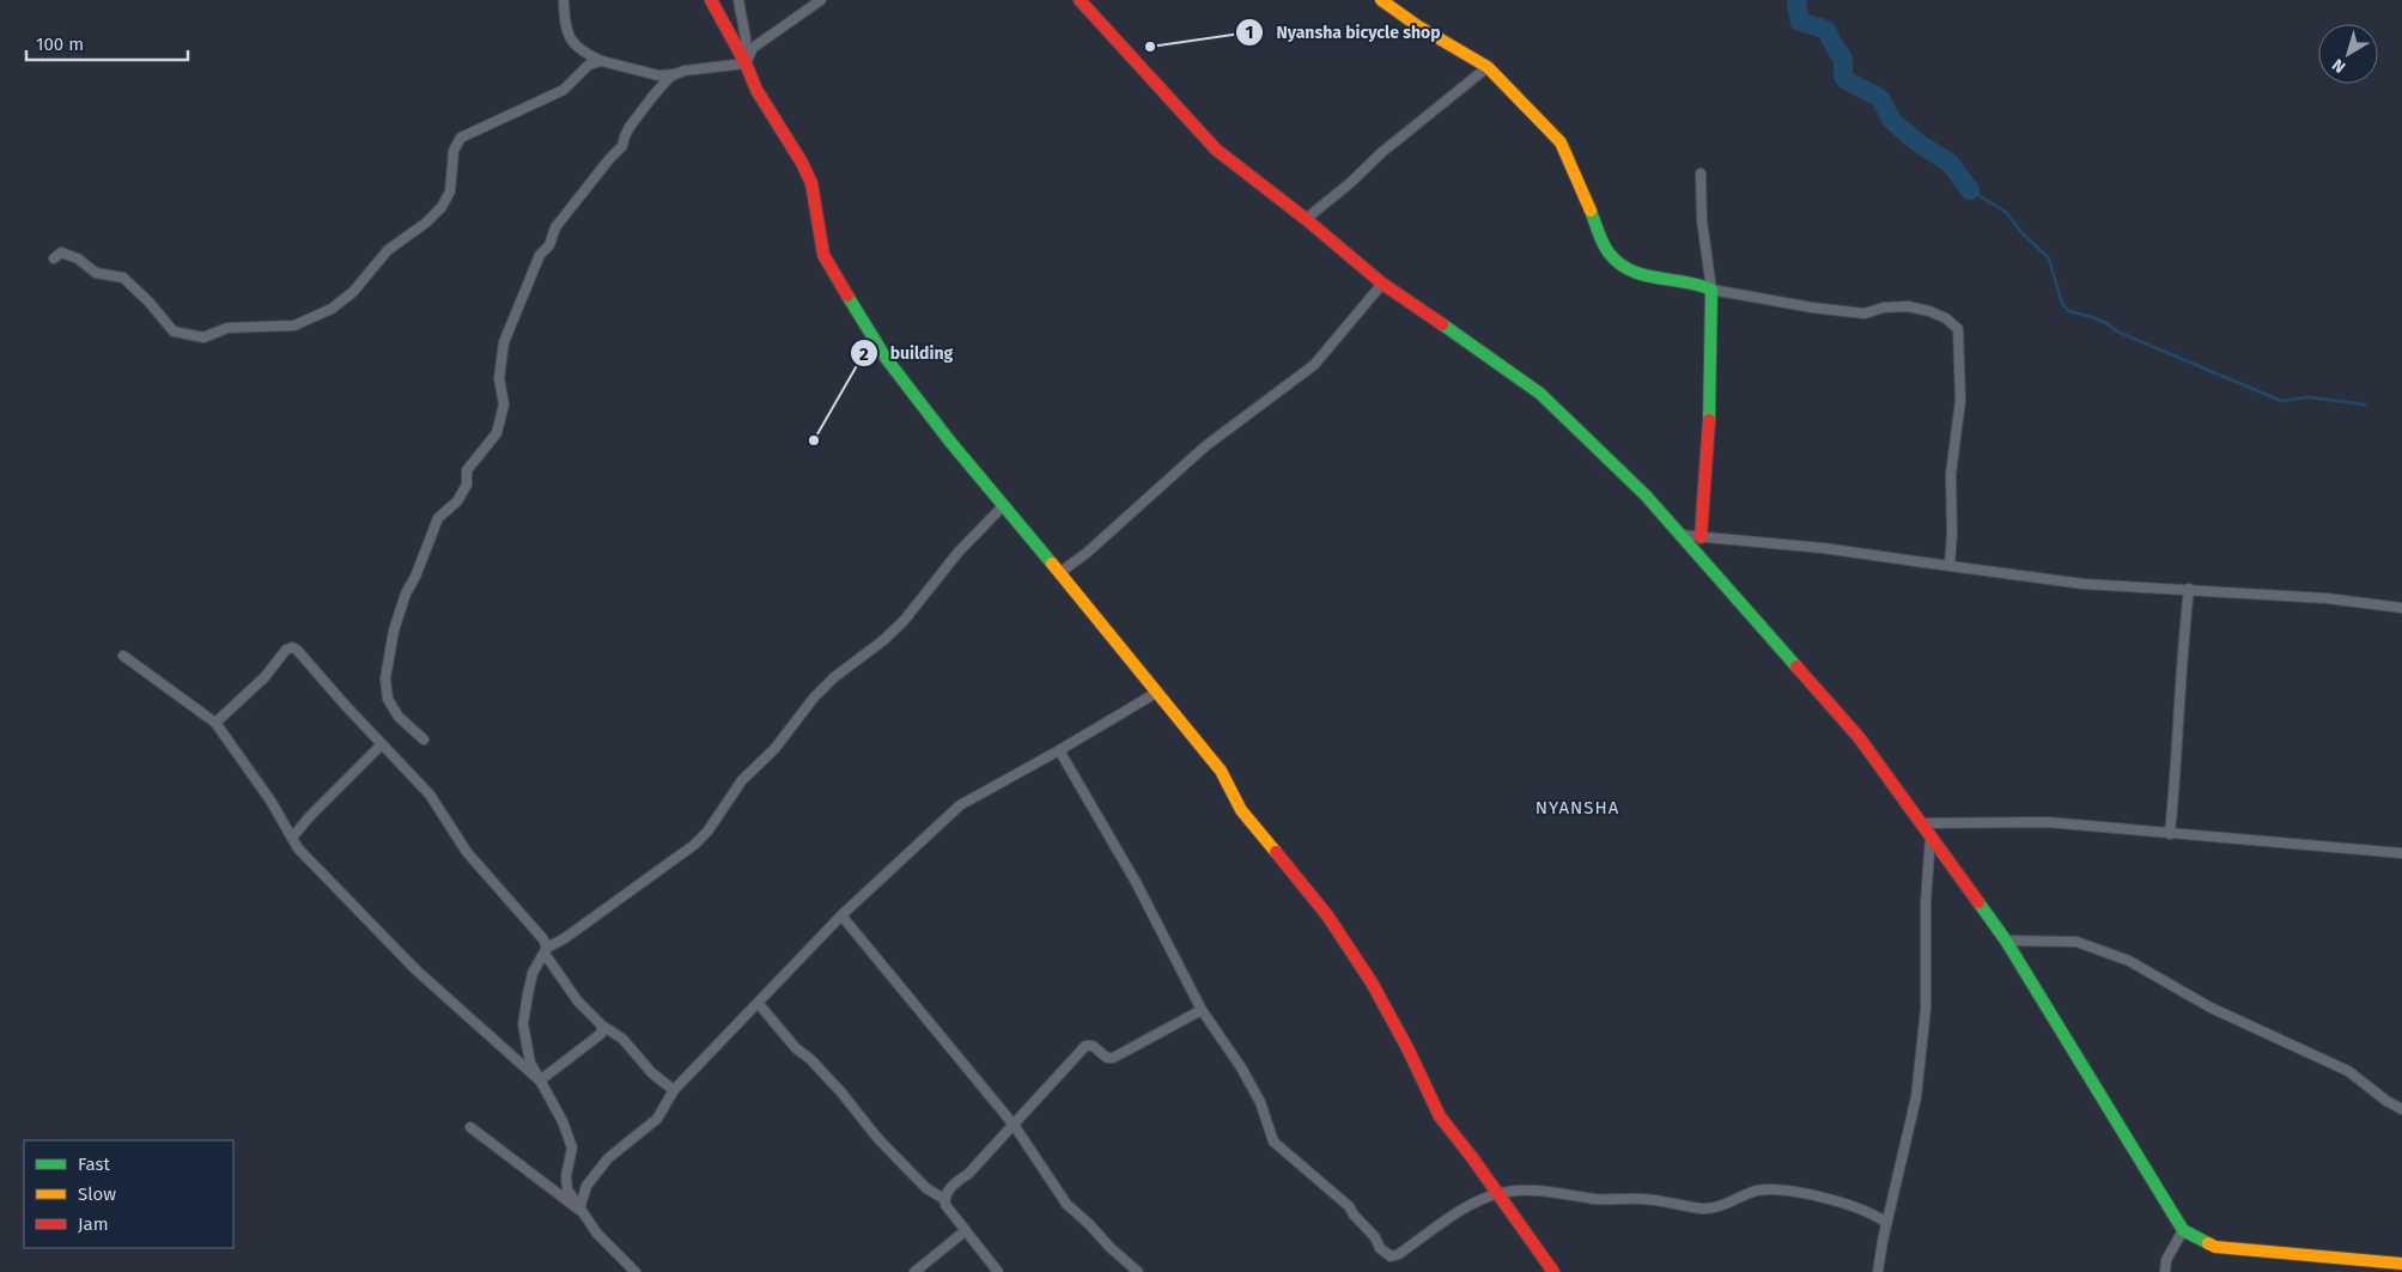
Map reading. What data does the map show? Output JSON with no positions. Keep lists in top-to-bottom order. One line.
{"districts":["NYANSHA"],"places":["Nyansha bicycle shop","building"],"legend":["Fast","Slow","Jam"],"scale_bar":"100 m","north":"bottom left"}
